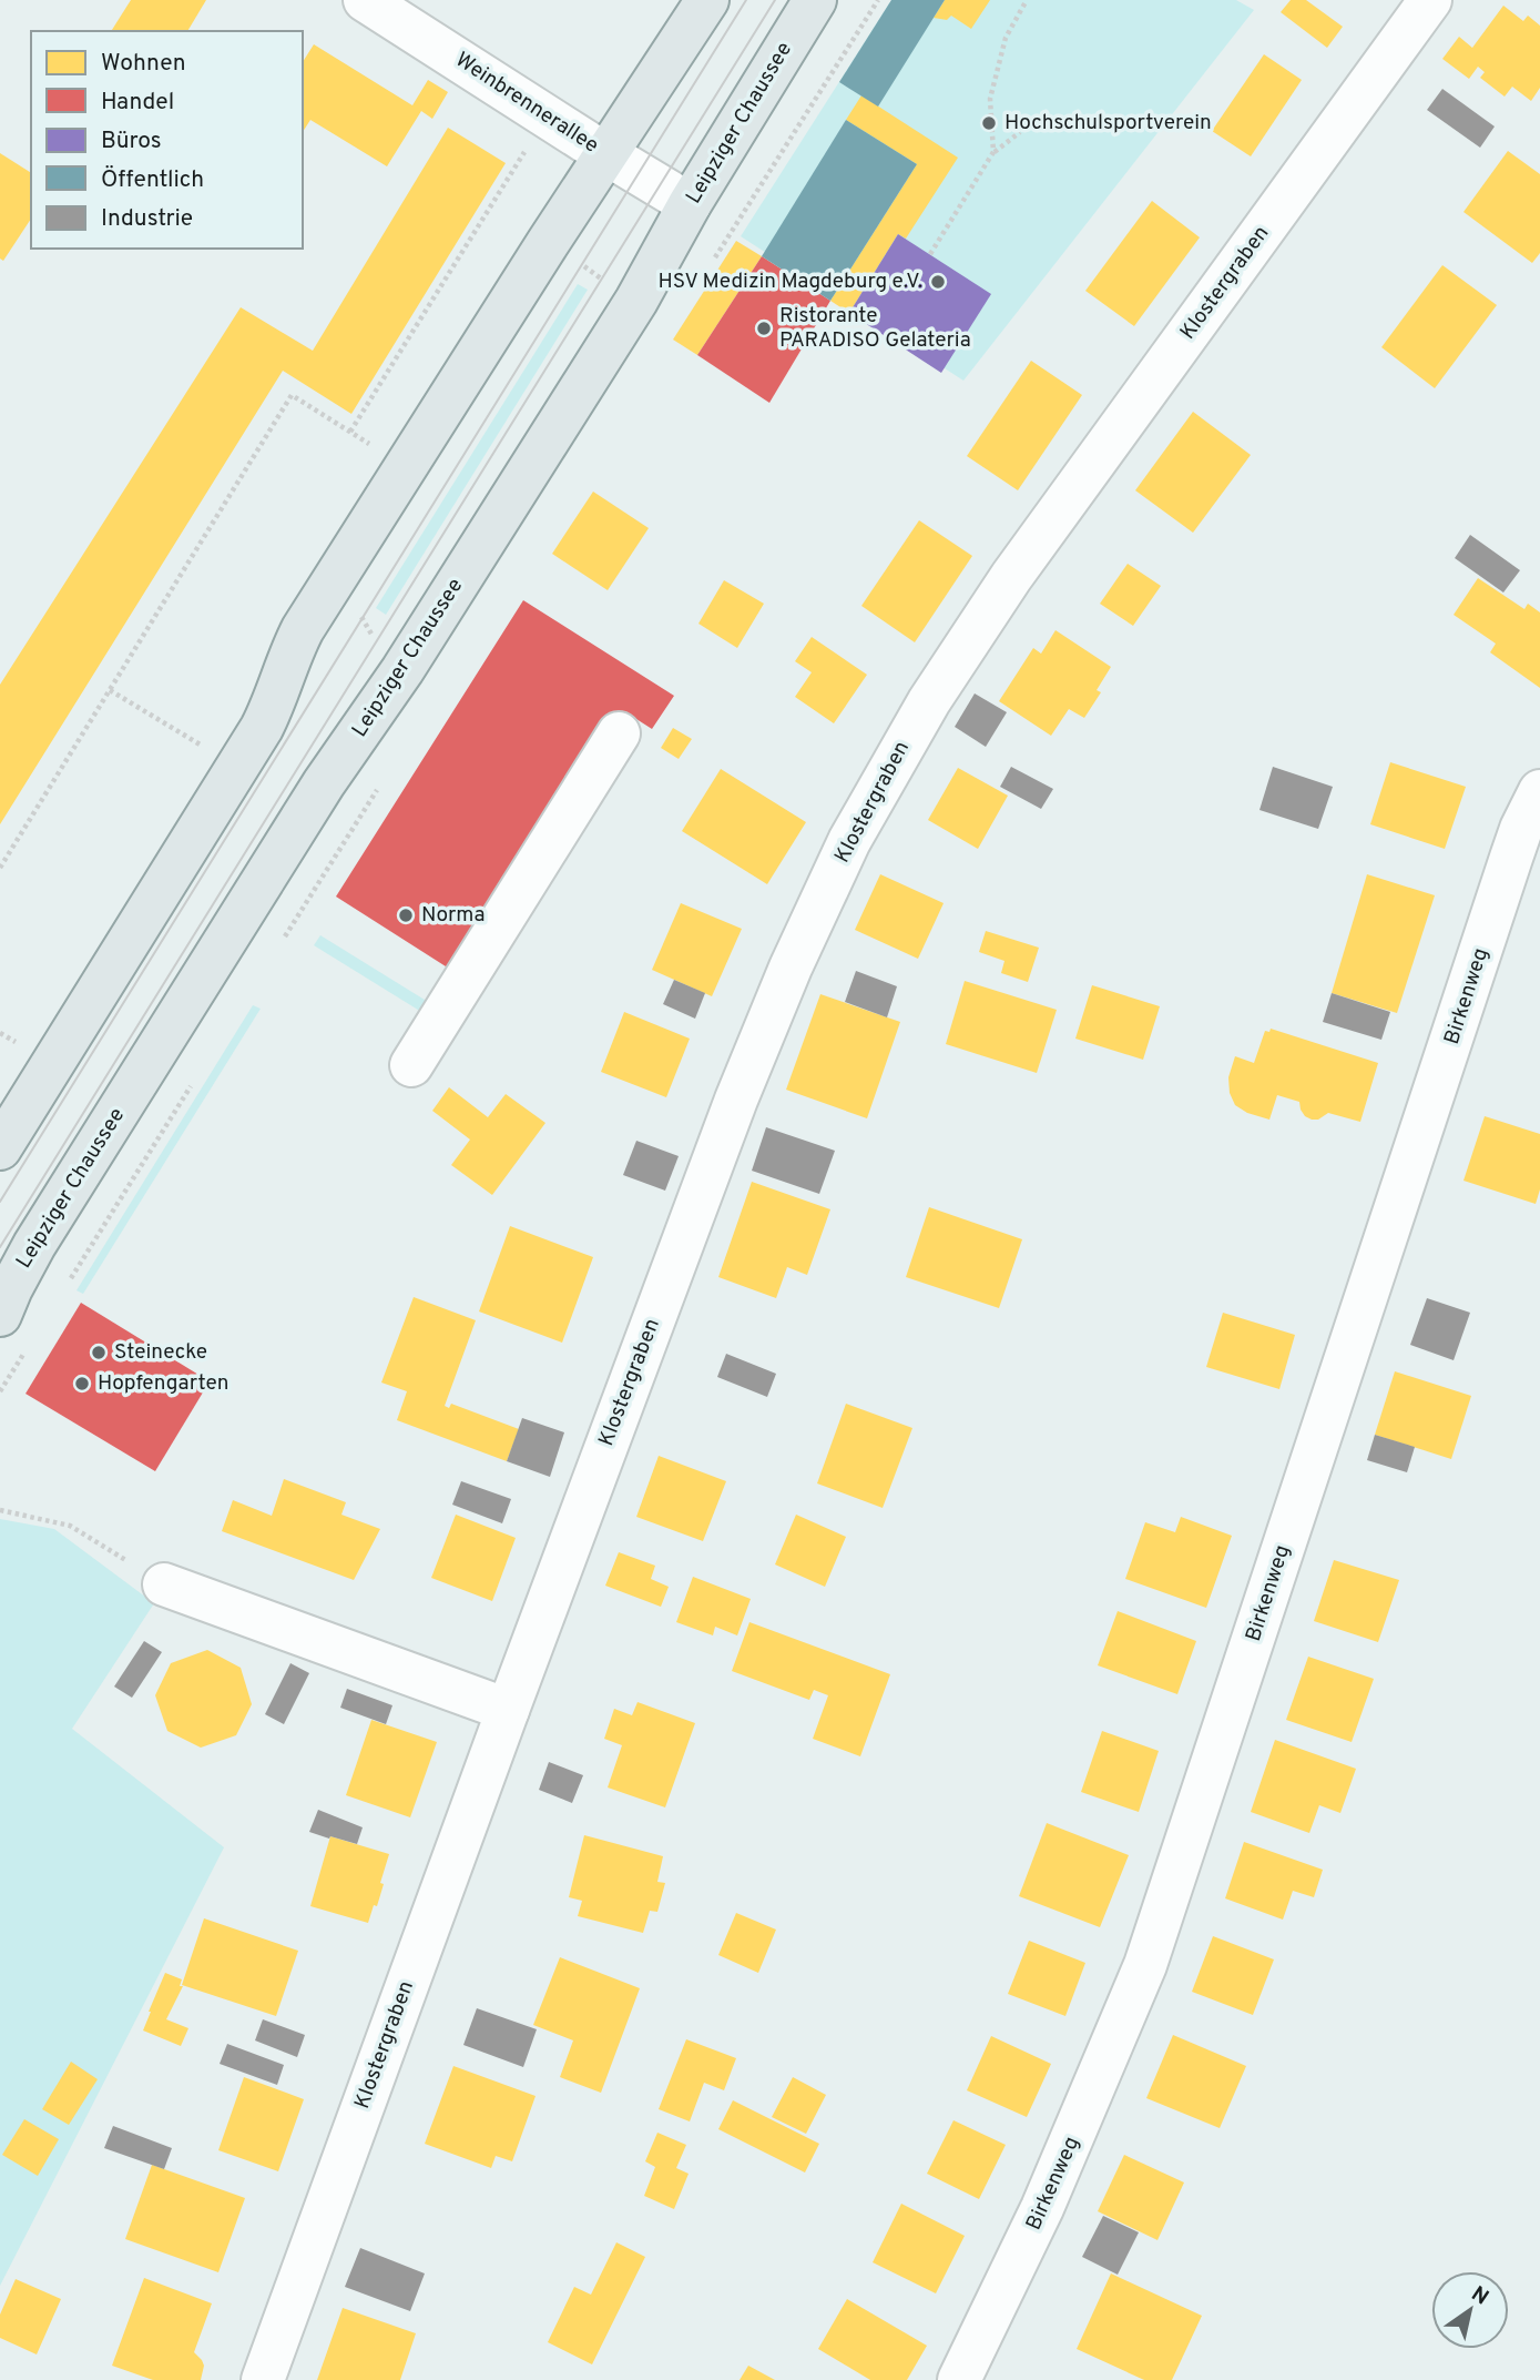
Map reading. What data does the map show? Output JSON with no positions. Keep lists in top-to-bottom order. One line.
{"streets":{"main road":["Leipziger Chaussee"],"street":["Weinbrennerallee","Klostergraben","Birkenweg"]},"crossings":[["Weinbrennerallee","Leipziger Chaussee"]],"places":["Hochschulsportverein","HSV Medizin Magdeburg e.V.","Ristorante PARADISO Gelateria","Norma","Steinecke","Hopfengarten"],"legend":["Wohnen","Handel","Büros","Öffentlich","Industrie"],"north":"top right"}
